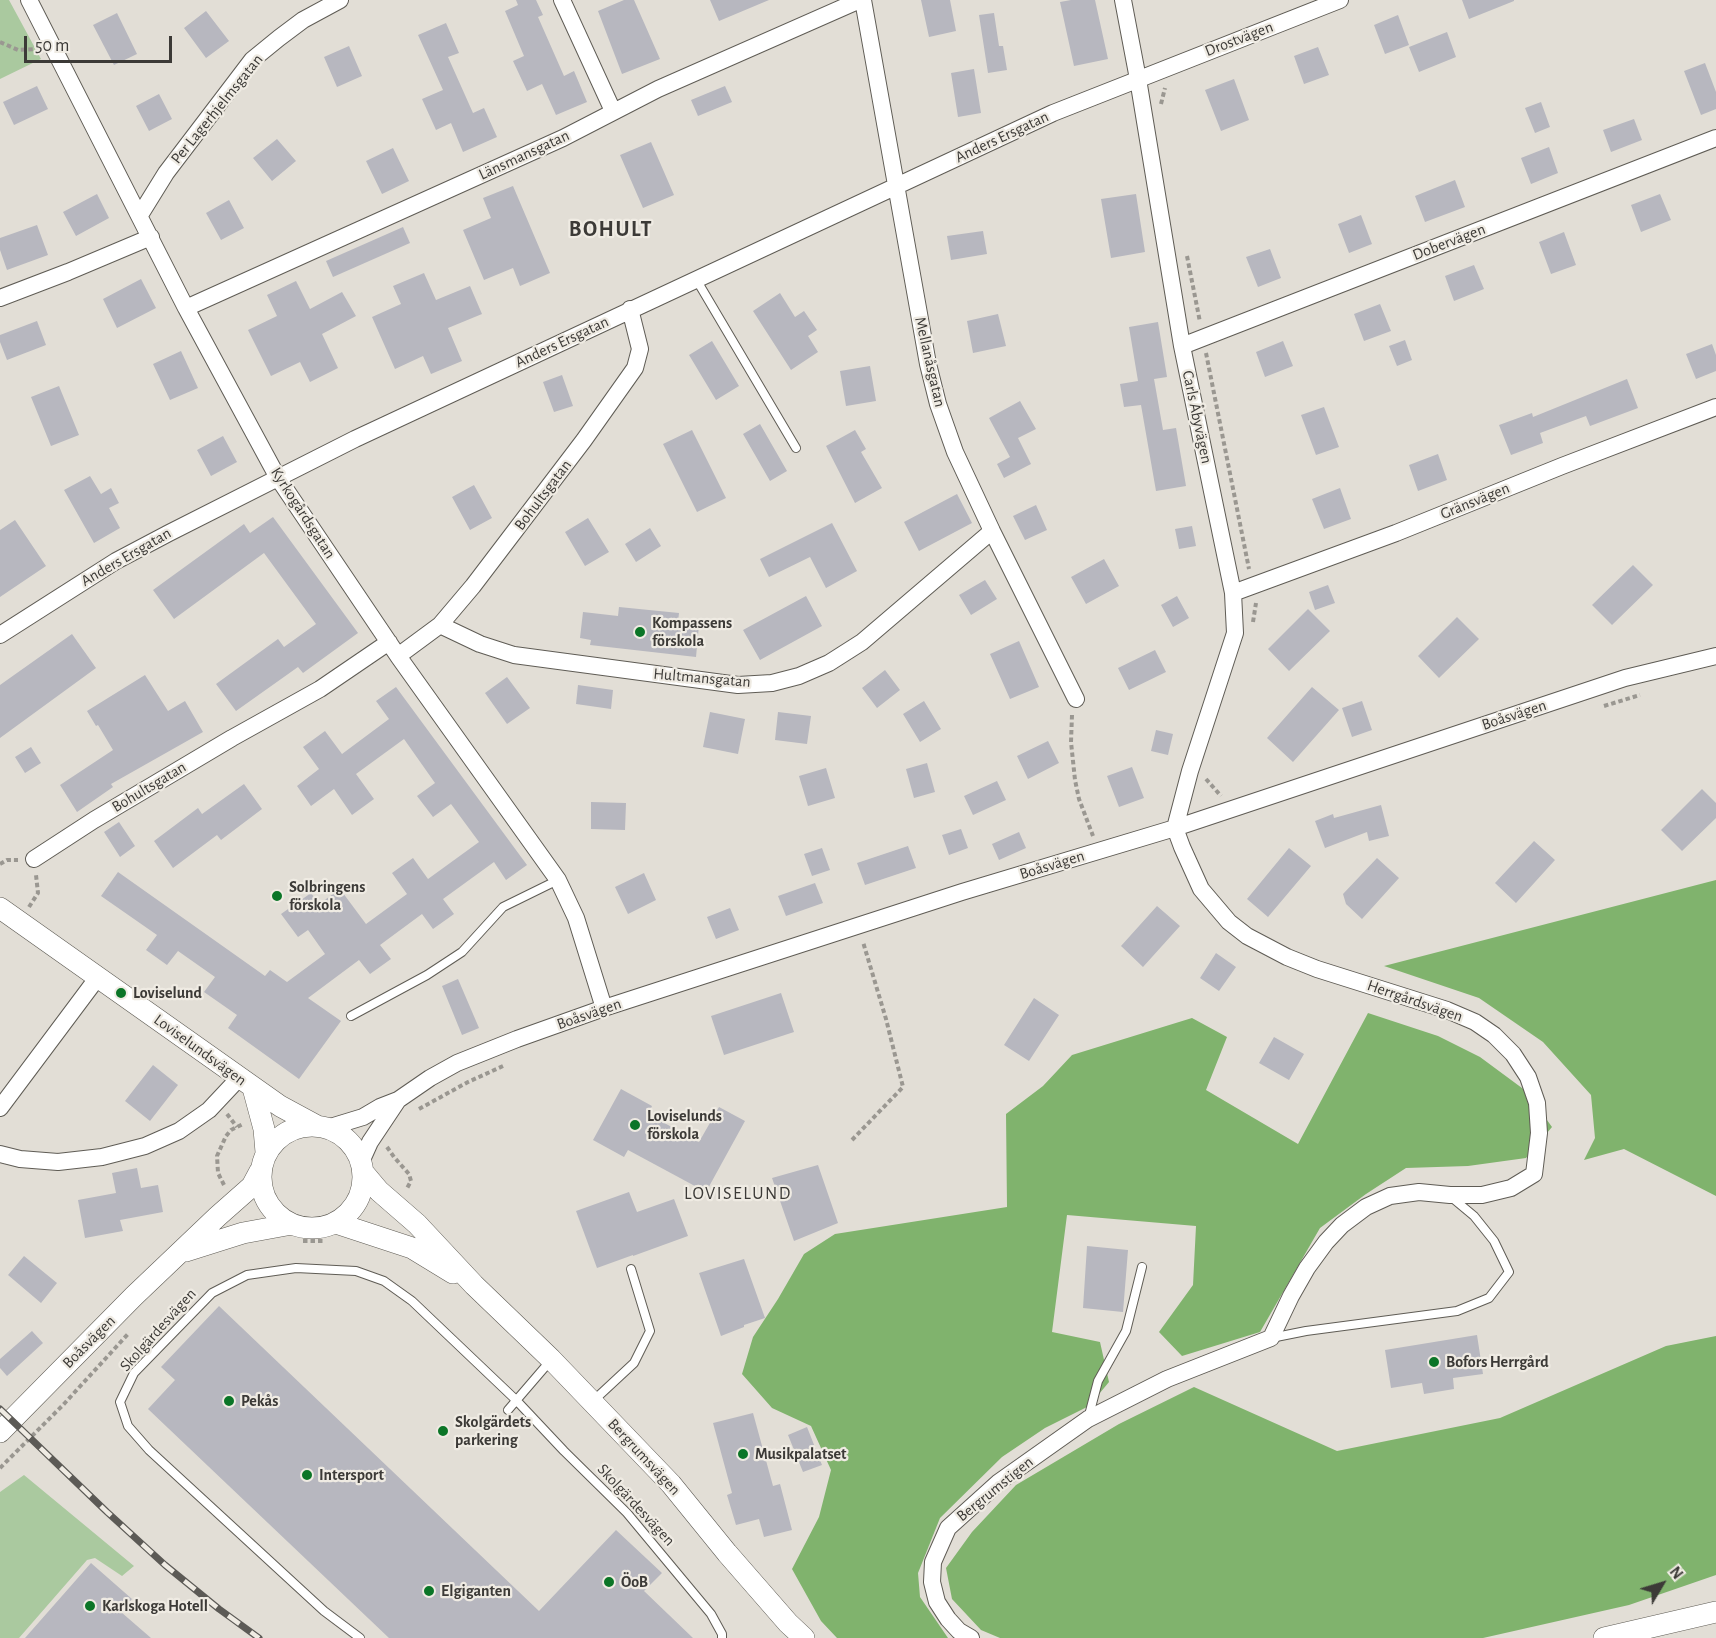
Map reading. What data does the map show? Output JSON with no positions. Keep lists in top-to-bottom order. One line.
{"streets":{"street":["Drostvägen","Per Lagerhjelmsgatan","Anders Ersgatan","Länsmansgatan","Dobervägen","Mellanåsgatan","Carls Åbyvägen","Bohultsgatan","Gränsvägen","Kyrkogårdsgatan","Hultmansgatan","Boåsvägen","Herrgårdsvägen","Loviselundsvägen","Bergrumsvägen","Bergrumstigen"],"lane":["Skolgärdesvägen"]},"crossings":[["Drostvägen","Anders Ersgatan"],["Drostvägen","Carls Åbyvägen"],["Per Lagerhjelmsgatan","Kyrkogårdsgatan"],["Anders Ersgatan","Mellanåsgatan"],["Anders Ersgatan","Carls Åbyvägen"],["Anders Ersgatan","Bohultsgatan"],["Anders Ersgatan","Kyrkogårdsgatan"],["Länsmansgatan","Mellanåsgatan"],["Länsmansgatan","Kyrkogårdsgatan"],["Dobervägen","Carls Åbyvägen"],["Mellanåsgatan","Hultmansgatan"],["Carls Åbyvägen","Gränsvägen"],["Carls Åbyvägen","Boåsvägen"],["Carls Åbyvägen","Herrgårdsvägen"],["Bohultsgatan","Kyrkogårdsgatan"],["Bohultsgatan","Hultmansgatan"],["Kyrkogårdsgatan","Boåsvägen"],["Boåsvägen","Herrgårdsvägen"],["Boåsvägen","Loviselundsvägen"],["Boåsvägen","Bergrumsvägen"],["Loviselundsvägen","Bergrumsvägen"]],"districts":["BOHULT","LOVISELUND"],"places":["Kompassens förskola","Solbringens förskola","Loviselund","Loviselunds förskola","Bofors Herrgård","Pekås","Skolgärdets parkering","Musikpalatset","Intersport","ÖoB","Elgiganten","Karlskoga Hotell"],"scale_bar":"50 m","north":"top right"}
